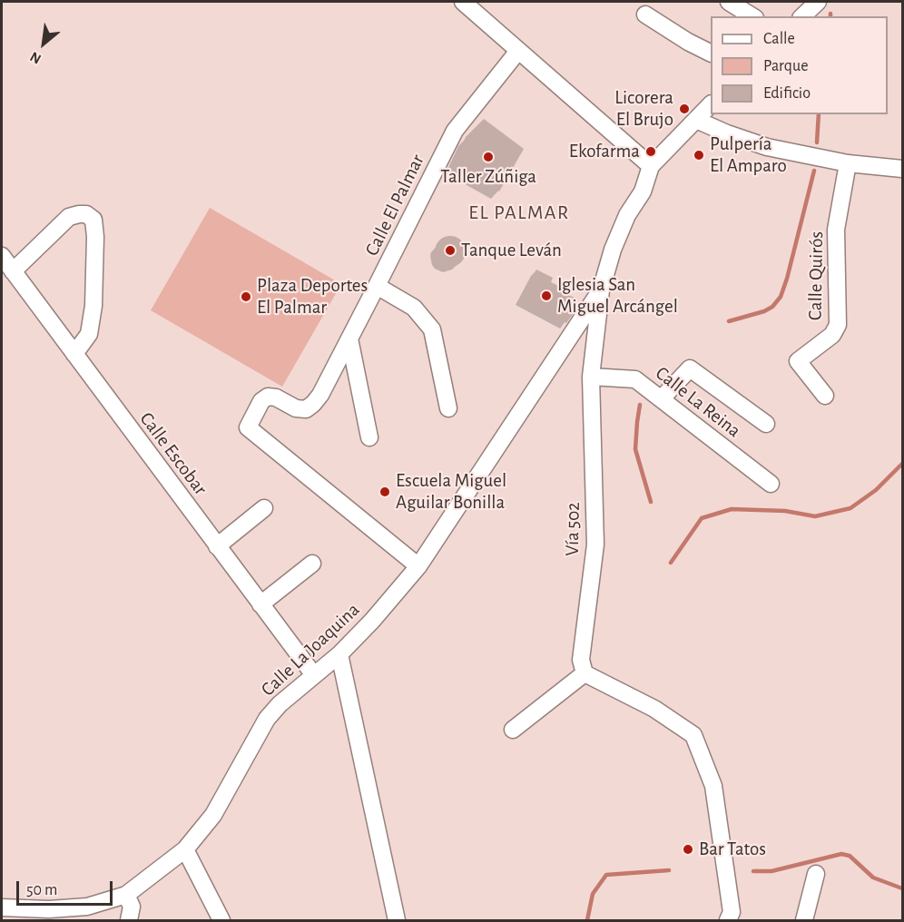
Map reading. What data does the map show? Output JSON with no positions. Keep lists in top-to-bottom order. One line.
{"streets":{"street":["Calle El Palmar","Calle Quirós","Calle La Reina","Calle Escobar","Vía 502","Calle La Joaquina"]},"crossings":[["Calle El Palmar","Calle La Joaquina"],["Calle La Reina","Vía 502"],["Calle Escobar","Calle La Joaquina"],["Vía 502","Calle La Joaquina"]],"districts":["EL PALMAR"],"places":["Licorera El Brujo","Ekofarma","Pulpería El Amparo","Taller Zúñiga","Tanque Leván","Iglesia San Miguel Arcángel","Plaza Deportes El Palmar","Escuela Miguel Aguilar Bonilla","Bar Tatos"],"legend":["Calle","Parque","Edificio"],"scale_bar":"50 m","north":"bottom left"}
